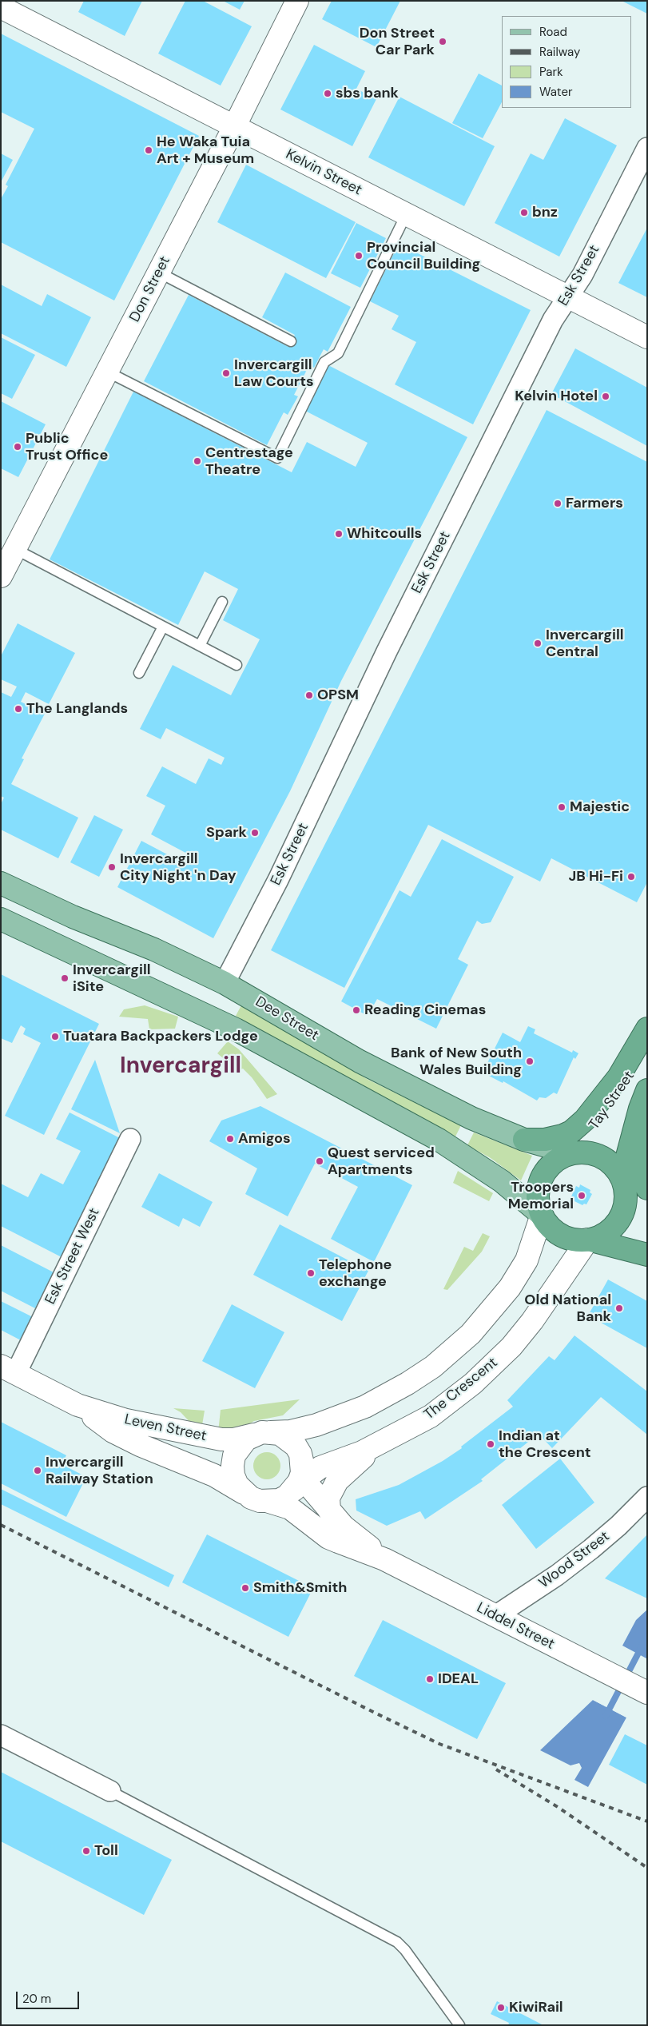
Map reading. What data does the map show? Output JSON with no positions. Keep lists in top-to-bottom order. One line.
{"streets":{"highway":["Tay Street"],"main road":["Dee Street"],"street":["Kelvin Street","Esk Street","Don Street","Esk Street West","The Crescent","Leven Street","Wood Street","Liddel Street"]},"crossings":[["Kelvin Street","Esk Street"],["Kelvin Street","Don Street"],["Esk Street","Dee Street"],["Dee Street","Tay Street"],["Dee Street","The Crescent"],["Tay Street","The Crescent"],["Esk Street West","Leven Street"],["The Crescent","Leven Street"],["The Crescent","Liddel Street"],["Leven Street","Liddel Street"],["Wood Street","Liddel Street"]],"districts":["Invercargill"],"places":["Don Street Car Park","sbs bank","He Waka Tuia Art + Museum","bnz","Provincial Council Building","Invercargill Law Courts","Kelvin Hotel","Public Trust Office","Centrestage Theatre","Farmers","Whitcoulls","Invercargill Central","OPSM","The Langlands","Majestic","Spark","Invercargill City Night 'n Day","JB Hi-Fi","Invercargill iSite","Reading Cinemas","Tuatara Backpackers Lodge","Bank of New South Wales Building","Amigos","Quest serviced Apartments","Troopers Memorial","Telephone exchange","Old National Bank","Indian at the Crescent","Invercargill Railway Station","Smith&Smith","IDEAL","Toll","KiwiRail"],"legend":["Road","Railway","Park","Water"],"scale_bar":"20 m"}
